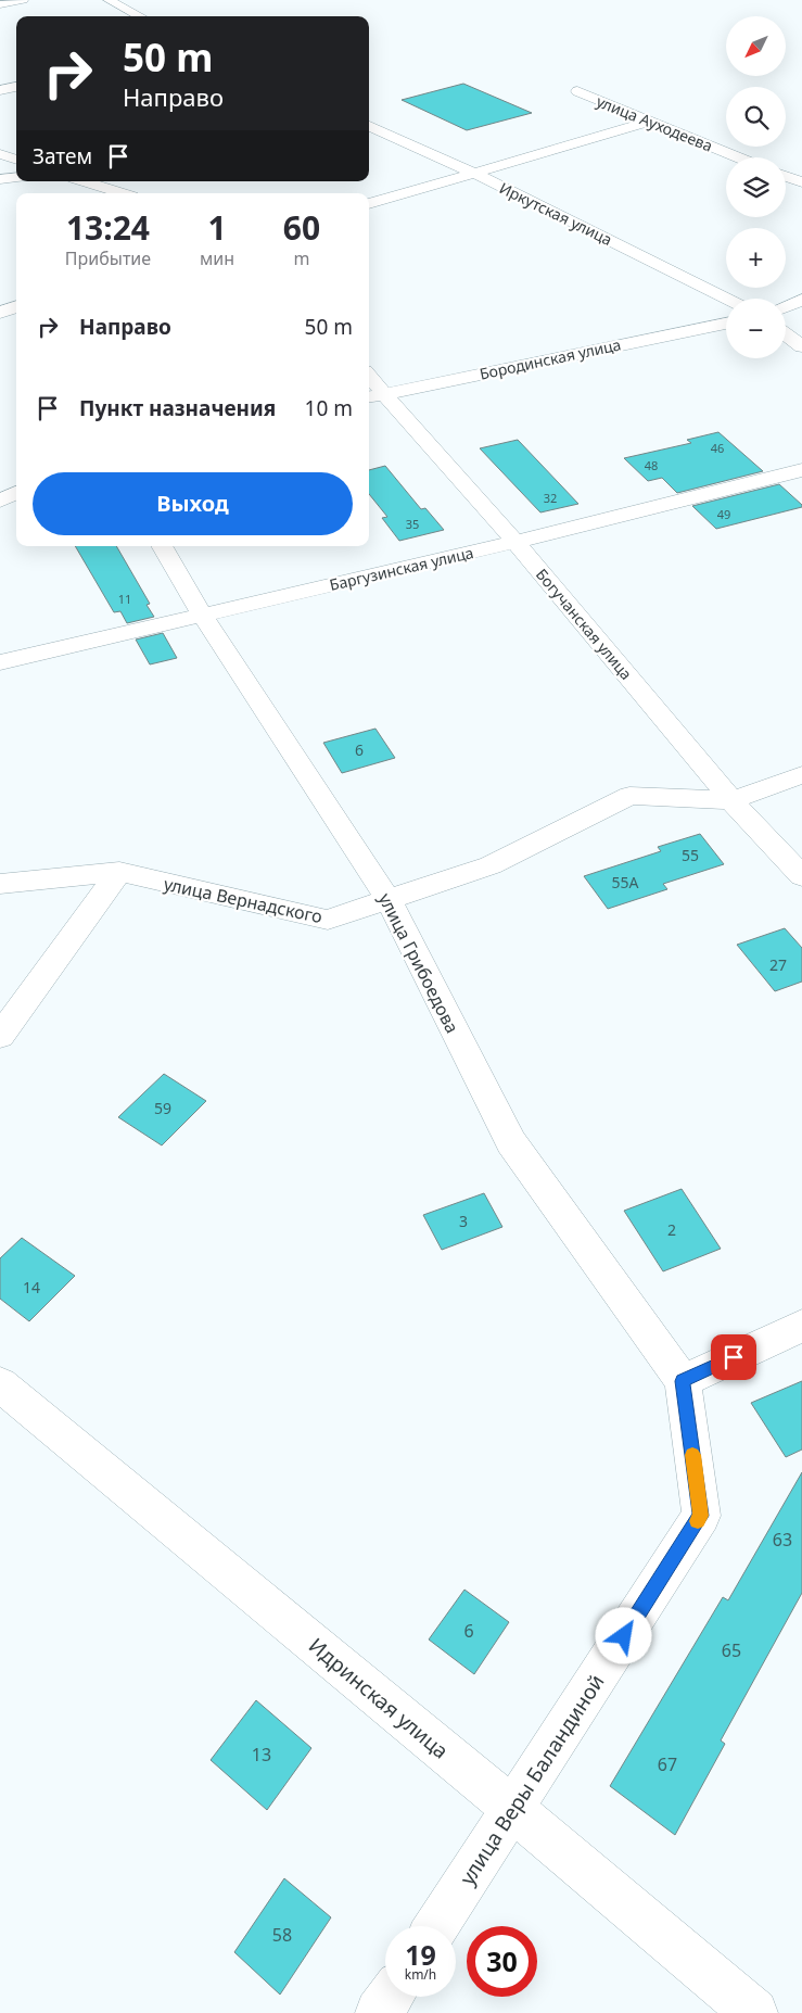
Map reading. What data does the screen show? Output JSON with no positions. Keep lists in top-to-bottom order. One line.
{"streets":{"street":["улица Ауходеева","Иркутская улица","Бородинская улица","Баргузинская улица","Богучанская улица","улица Вернадского","улица Грибоедова","Идринская улица","улица Веры Баландиной"]},"crossings":[["Бородинская улица","Богучанская улица"],["Баргузинская улица","Богучанская улица"],["Баргузинская улица","улица Грибоедова"],["Богучанская улица","улица Вернадского"],["улица Вернадского","улица Грибоедова"],["улица Грибоедова","улица Веры Баландиной"],["Идринская улица","улица Веры Баландиной"]],"house_numbers":["46","48","32","49","35","11","6","55","55А","27","59","3","2","14","63","6","65","13","67","58"],"north":"bottom left","page":{"map_buttons":["+","−"],"turn":["50 m","Направо"],"then":"Затем","eta":["13:24","Прибытие","1","мин","60","m"],"list":[{"name":"Направо","value":"50 m"},{"name":"Пункт назначения","value":"10 m"}],"buttons":"Выход","speed":"19 km/h","limit":"30"}}
